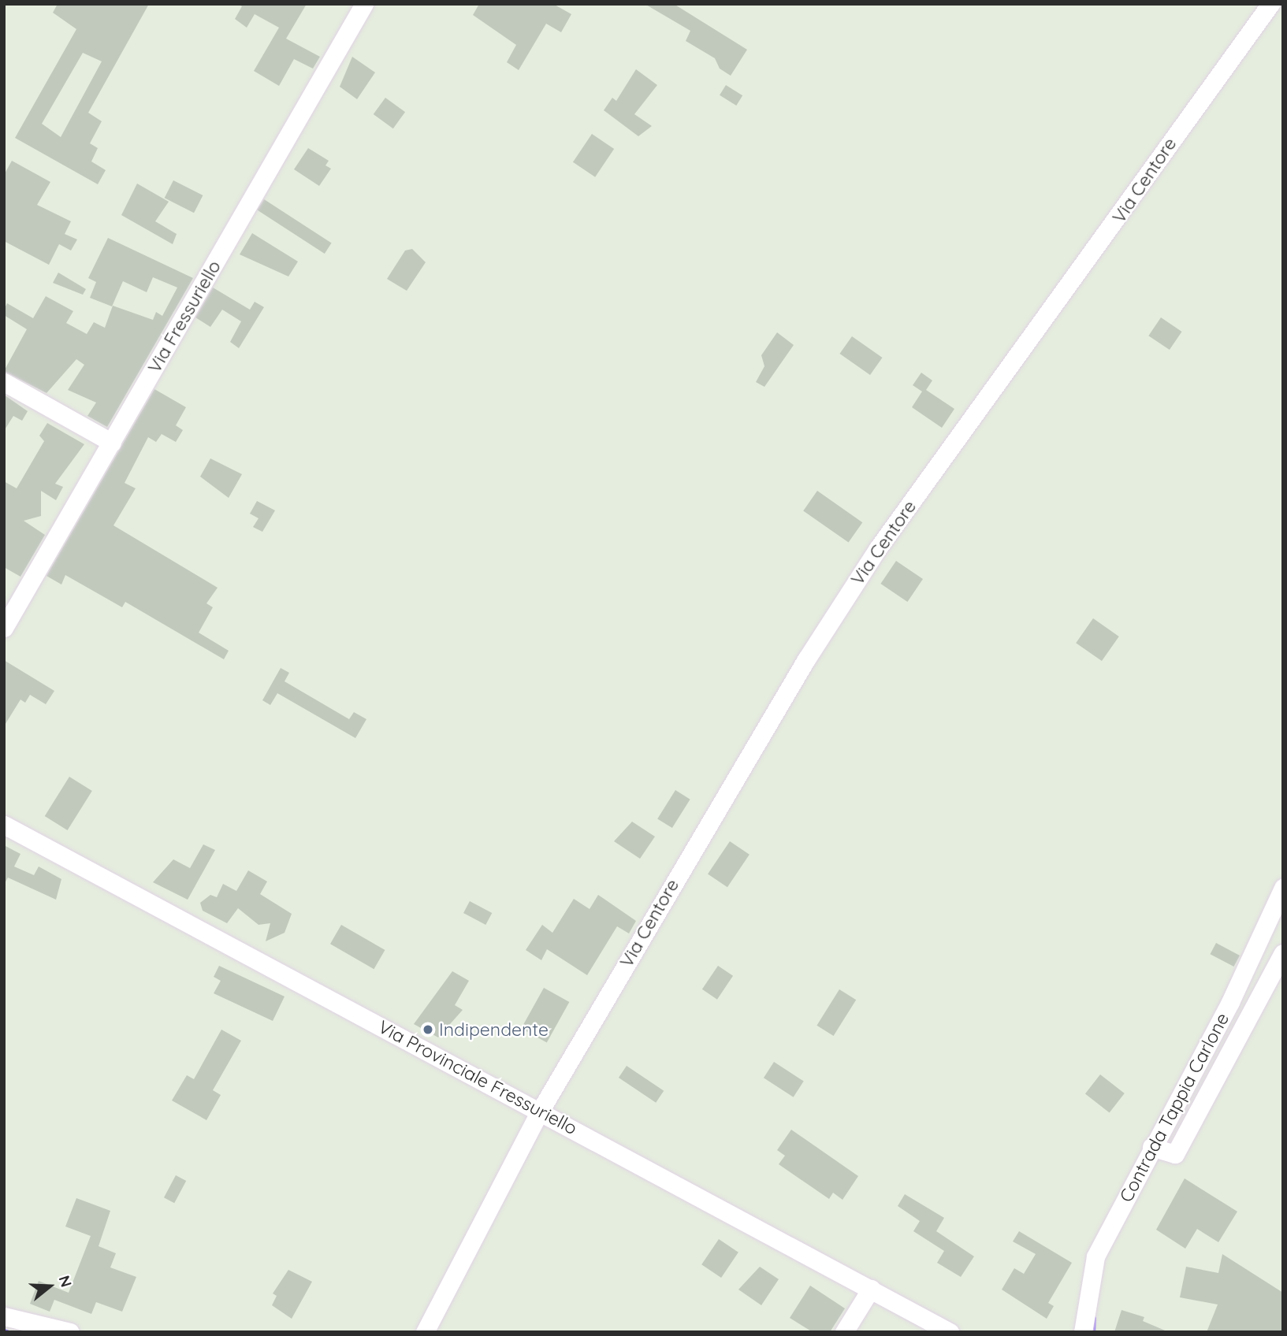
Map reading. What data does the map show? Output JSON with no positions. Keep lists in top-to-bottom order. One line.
{"streets":{"street":["Via Centore","Via Fressuriello","Via Provinciale Fressuriello","Contrada Tappia Carlone"]},"crossings":[["Via Centore","Via Provinciale Fressuriello"]],"places":["Indipendente"],"north":"right"}
